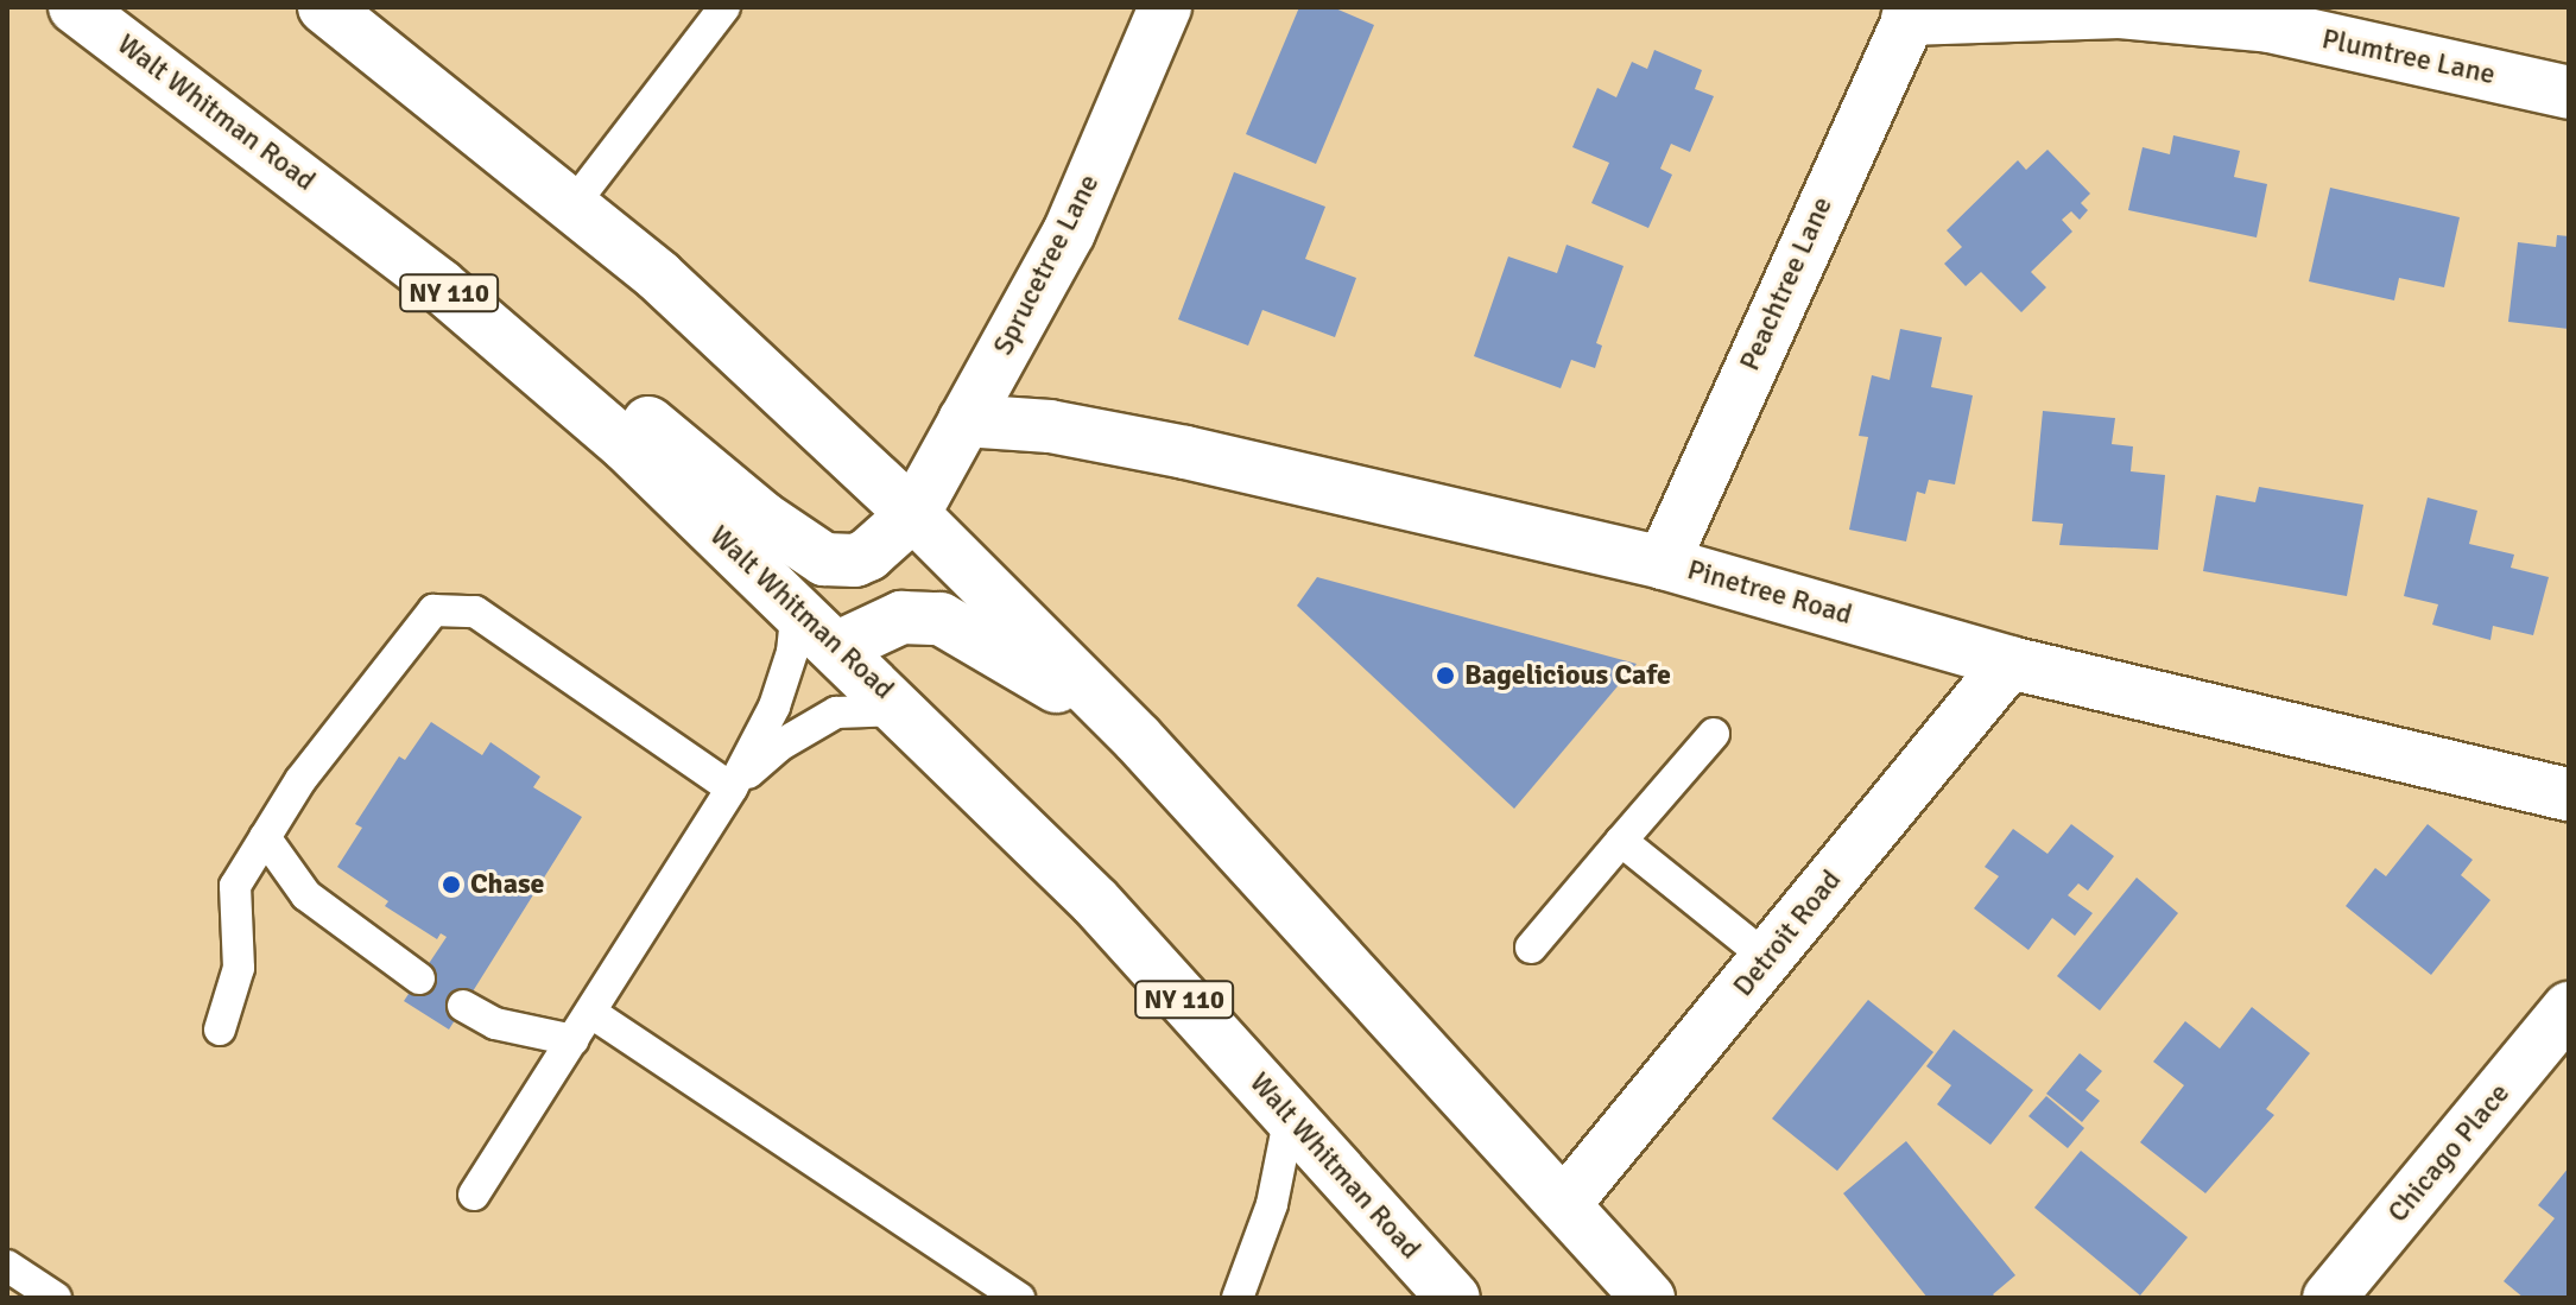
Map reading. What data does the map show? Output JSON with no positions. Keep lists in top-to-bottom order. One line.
{"streets":{"main road":["Plumtree Lane","Walt Whitman Road","Sprucetree Lane","Peachtree Lane","NY 110","Pinetree Road","Detroit Road","Chicago Place"]},"crossings":[["Plumtree Lane","Peachtree Lane"],["Walt Whitman Road","Sprucetree Lane"],["Sprucetree Lane","Pinetree Road"],["Peachtree Lane","Pinetree Road"],["Pinetree Road","Detroit Road"]],"places":["Bagelicious Cafe","Chase"]}
